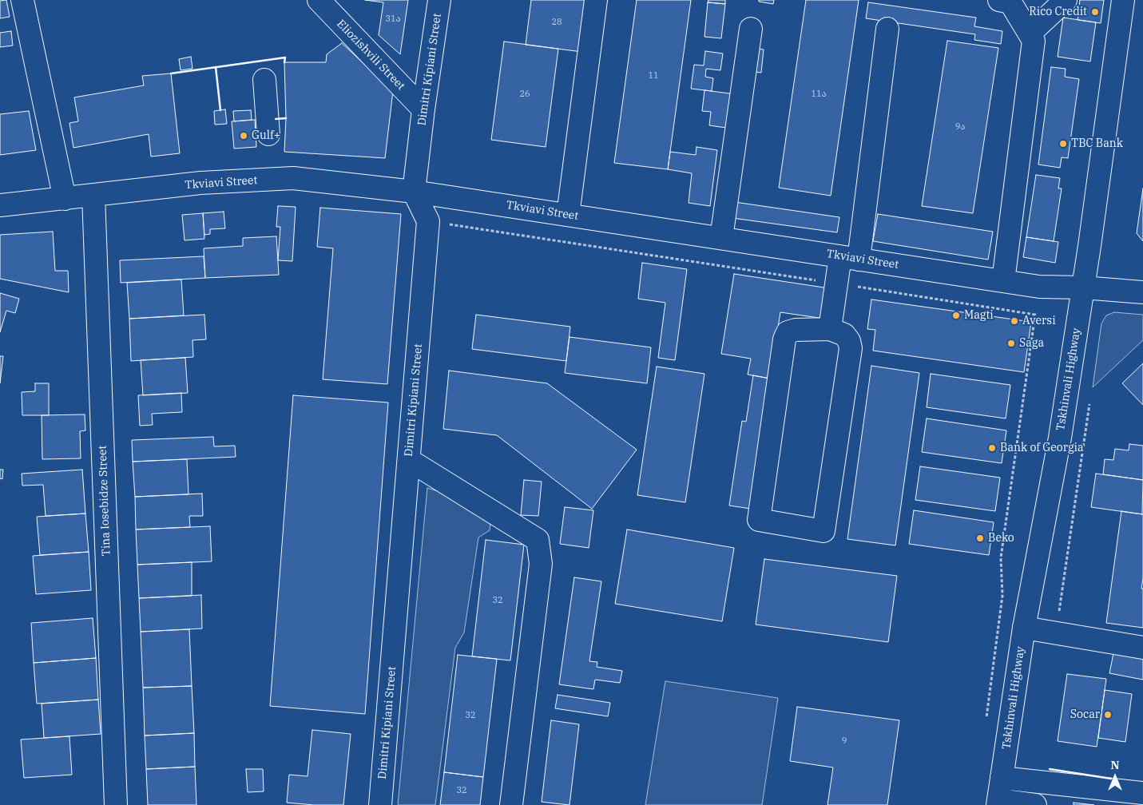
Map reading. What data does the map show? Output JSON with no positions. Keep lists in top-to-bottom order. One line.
{"streets":{"street":["Eliozishvili Street","Dimitri Kipiani Street","Tkviavi Street","Tskhinvali Highway","Tina Iosebidze Street"]},"crossings":[["Eliozishvili Street","Dimitri Kipiani Street"],["Dimitri Kipiani Street","Tkviavi Street"],["Tkviavi Street","Tskhinvali Highway"],["Tkviavi Street","Tina Iosebidze Street"]],"places":["Rico Credit","Gulf+","TBC Bank","Magti","Aversi","Saga","Bank of Georgia","Beko","Socar"],"house_numbers":["31ა","28","11","26","11ა","9ა","32","32","9","32"],"north":"top"}
